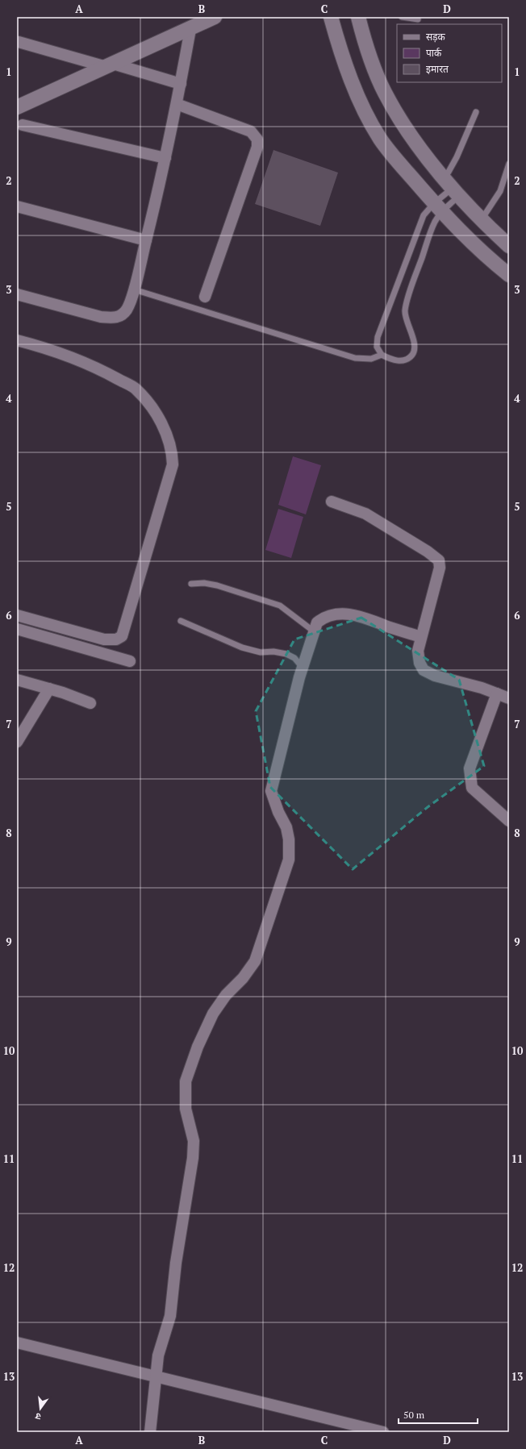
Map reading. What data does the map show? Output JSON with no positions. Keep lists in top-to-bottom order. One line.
{"legend":["सड़क","पार्क","इमारत"],"scale_bar":"50 m","north":"bottom","grid":{"columns":["A","B","C","D"],"rows":["1","2","3","4","5","6","7","8","9","10","11","12","13"]}}
